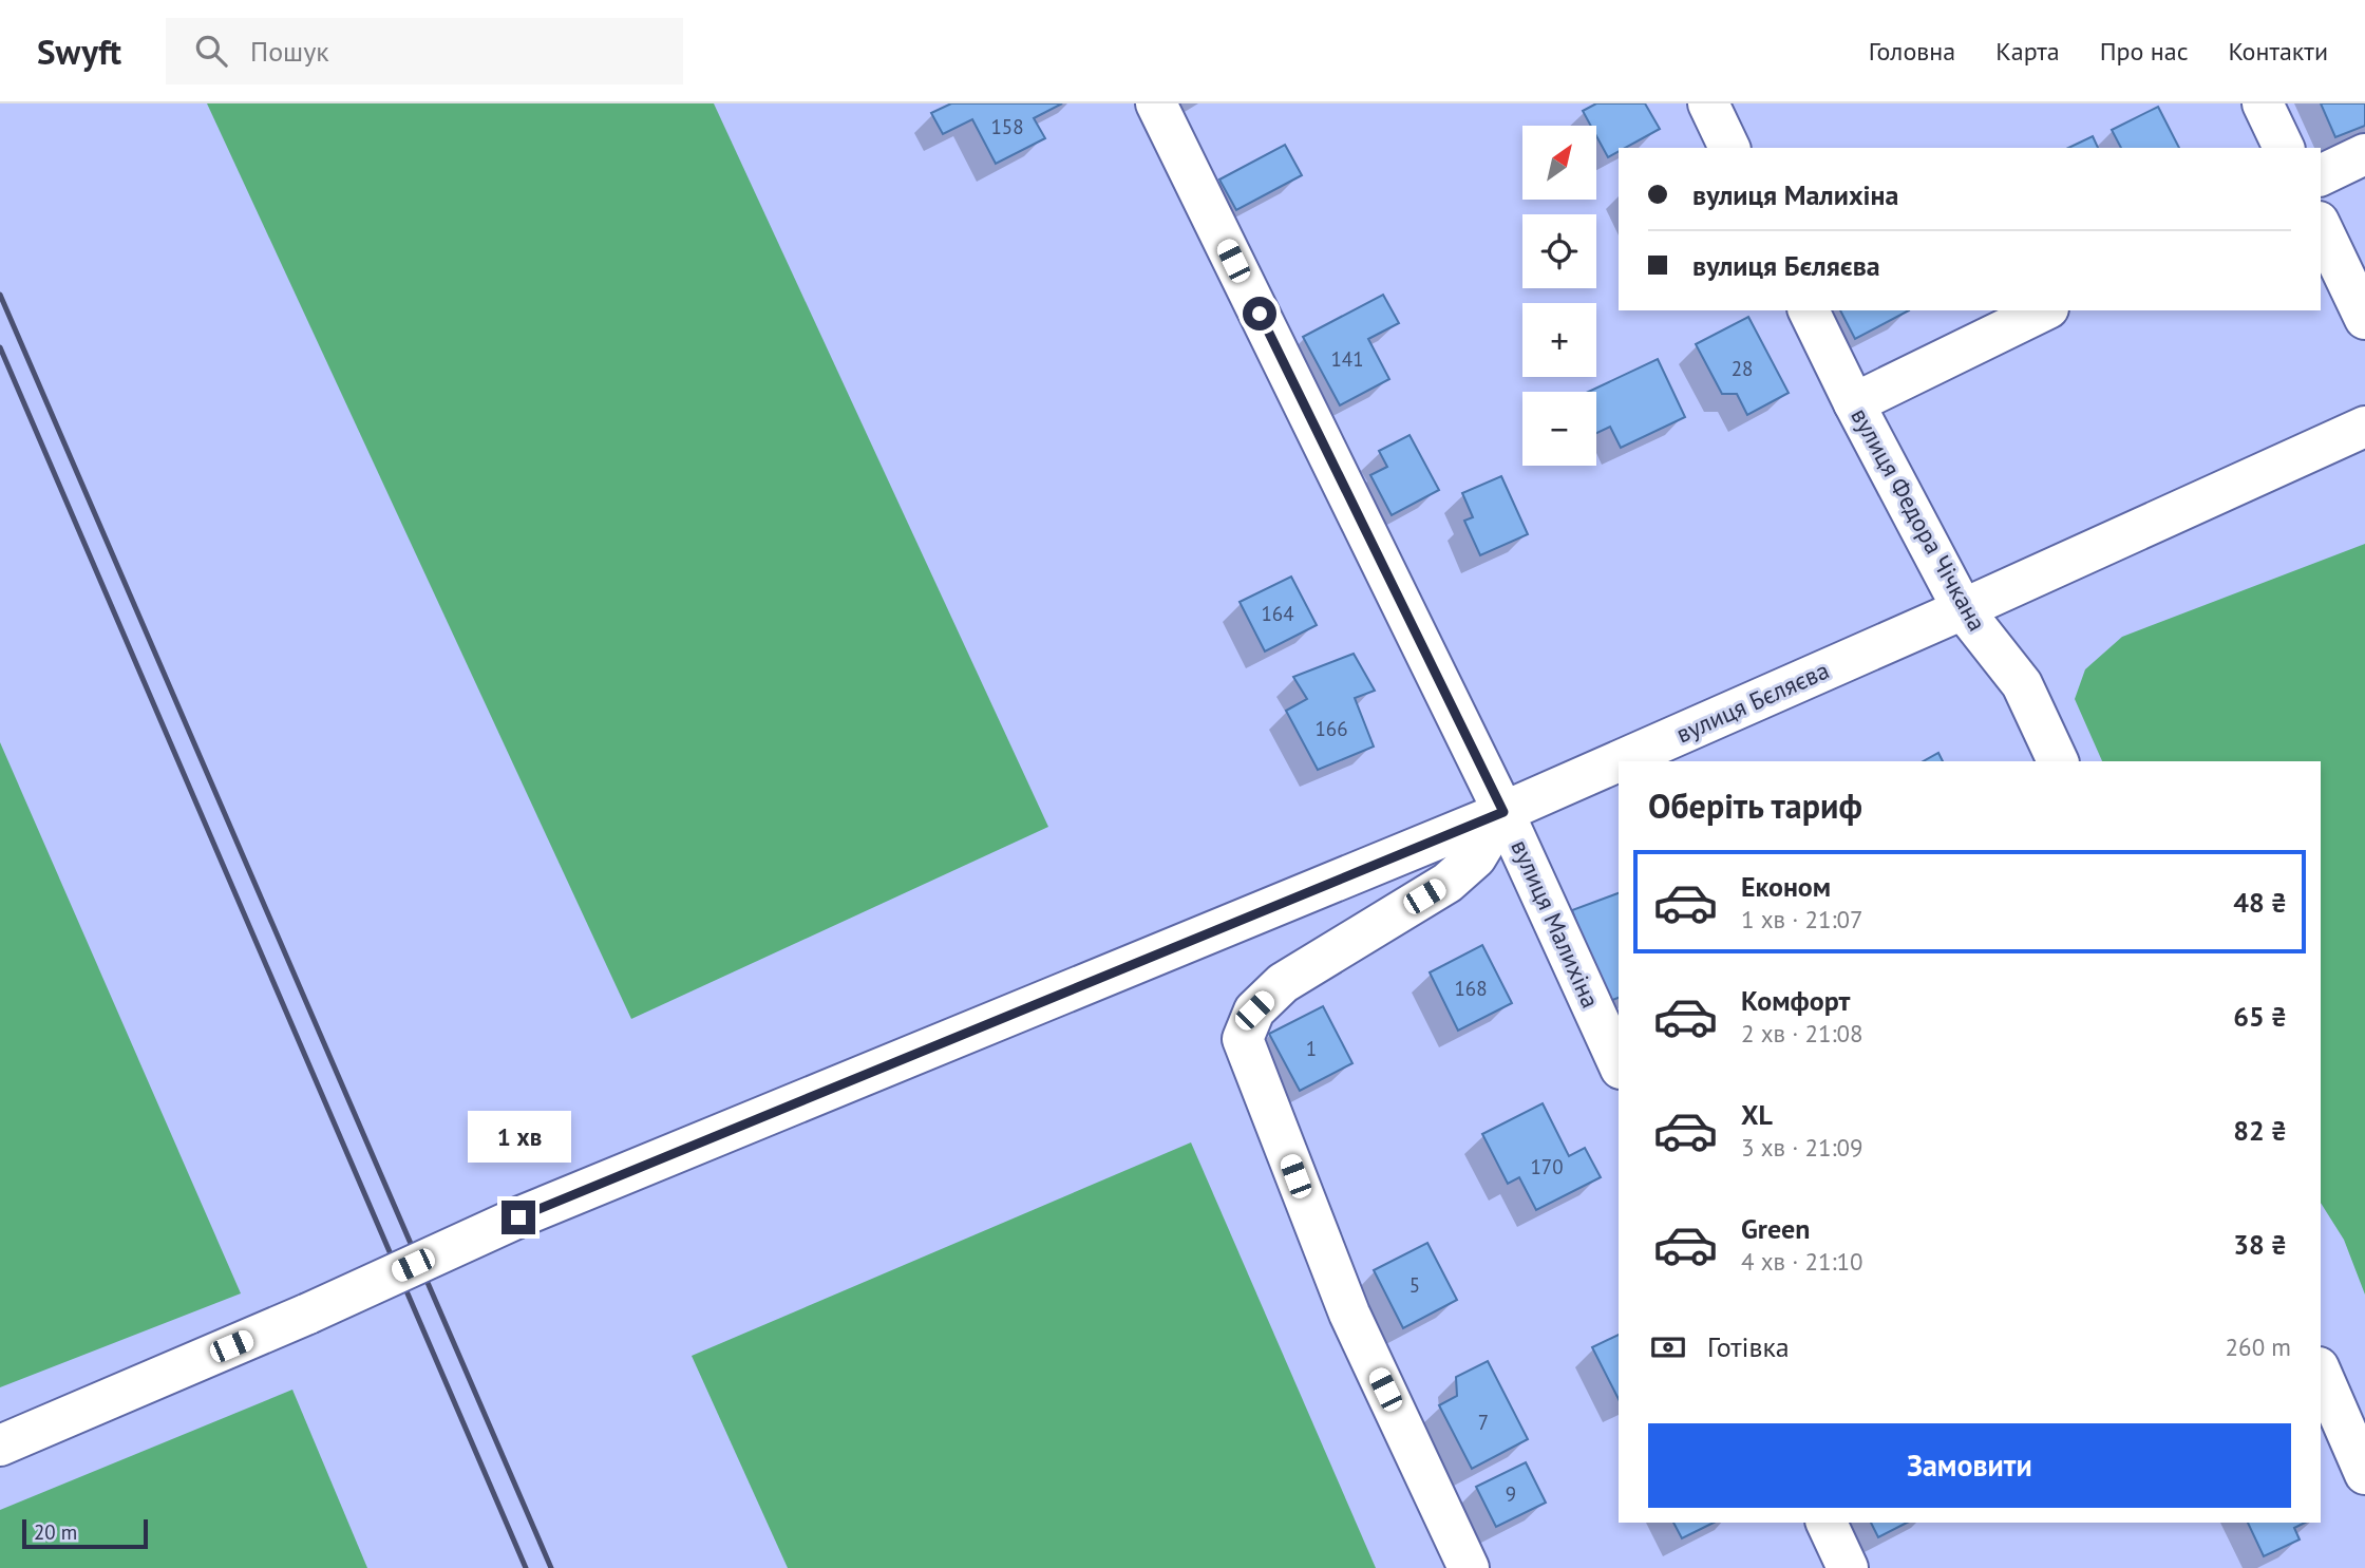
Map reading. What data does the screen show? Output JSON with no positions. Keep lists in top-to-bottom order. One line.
{"streets":{"street":["вулиця Федора Чічкана","вулиця Бєляєва","вулиця Малихіна"]},"crossings":[["вулиця Федора Чічкана","вулиця Бєляєва"],["вулиця Бєляєва","вулиця Малихіна"]],"house_numbers":["158","141","28","164","166","168","1","170","5","7","9"],"scale_bar":"20 m","north":"top right","page":{"header":"Swyft","search":"Пошук","nav":["Головна","Карта","Про нас","Контакти"],"map_buttons":["+","−"],"banner":["вулиця Малихіна","вулиця Бєляєва"],"heading":"Оберіть тариф","list":[{"name":"Економ","note":"1 хв · 21:07","value":"48 ₴"},{"name":"Комфорт","note":"2 хв · 21:08","value":"65 ₴"},{"name":"XL","note":"3 хв · 21:09","value":"82 ₴"},{"name":"Green","note":"4 хв · 21:10","value":"38 ₴"}],"bubble":"1 хв","pay":["Готівка","260 m"],"buttons":"Замовити","scale":"20 m"}}
